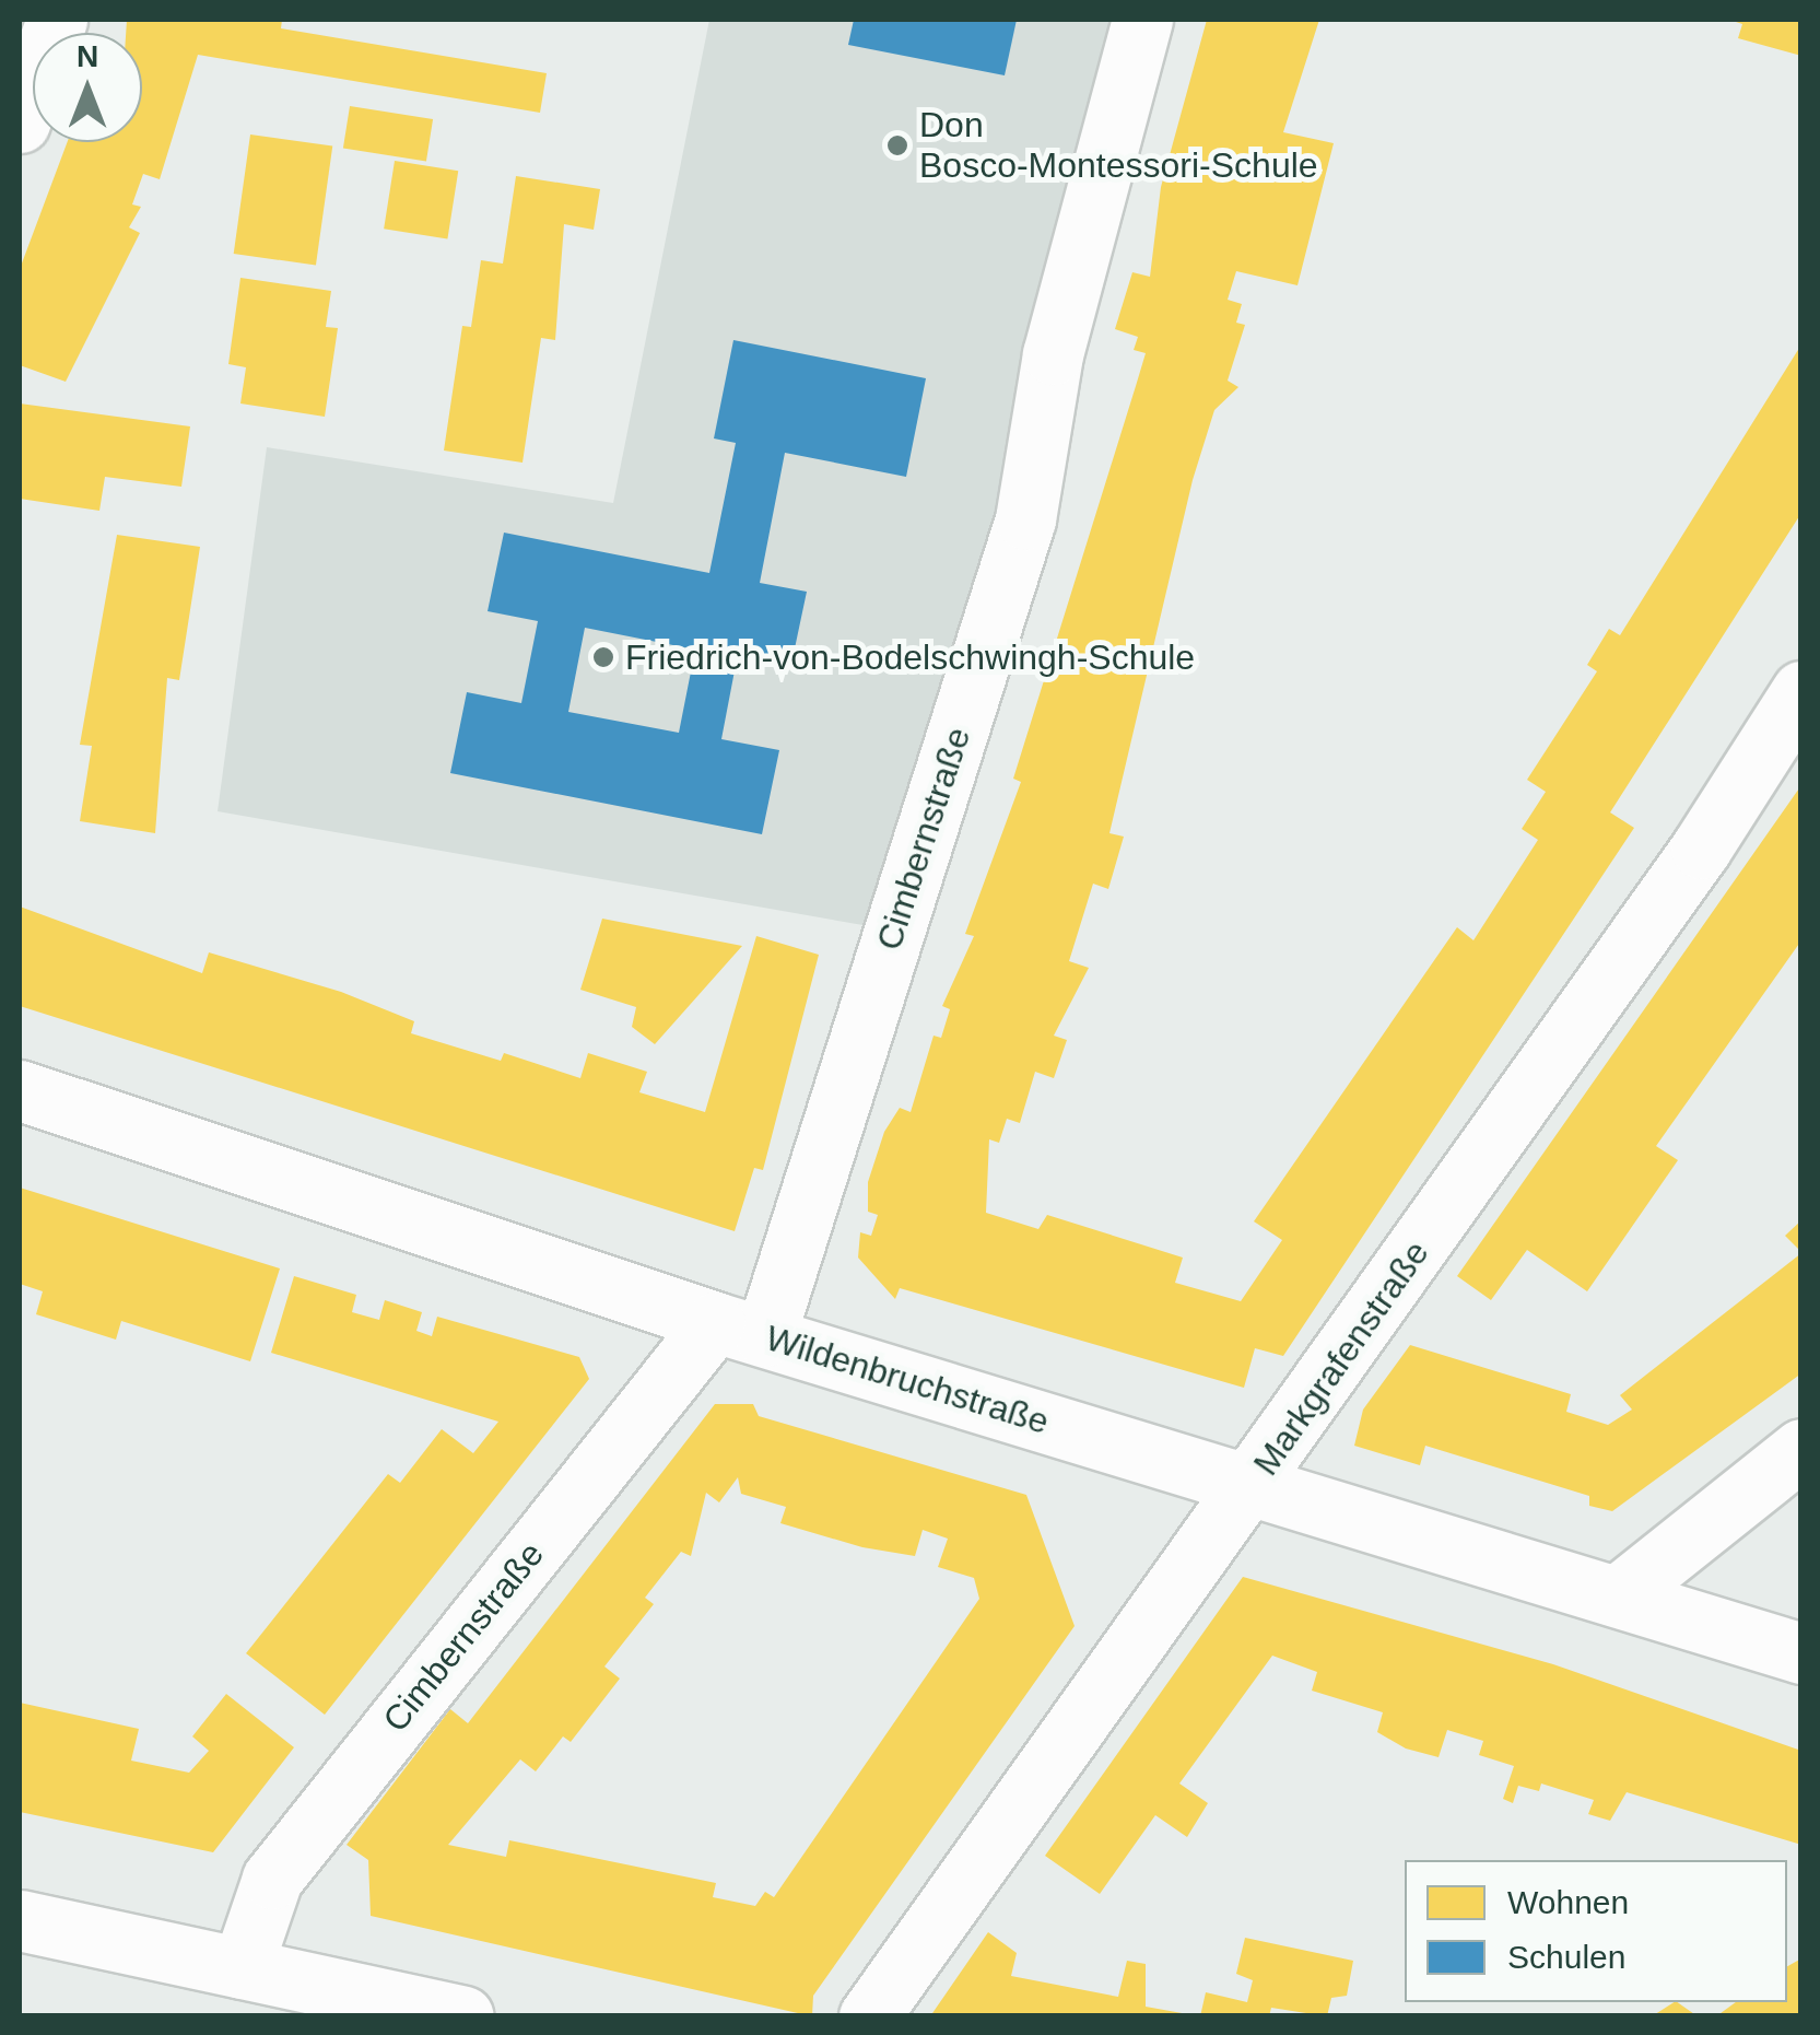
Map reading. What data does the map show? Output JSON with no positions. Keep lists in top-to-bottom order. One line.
{"streets":{"street":["Cimbernstraße","Markgrafenstraße","Wildenbruchstraße"]},"crossings":[["Cimbernstraße","Wildenbruchstraße"],["Markgrafenstraße","Wildenbruchstraße"]],"places":["Don Bosco-Montessori-Schule","Friedrich-von-Bodelschwingh-Schule"],"legend":["Wohnen","Schulen"],"north":"top"}
